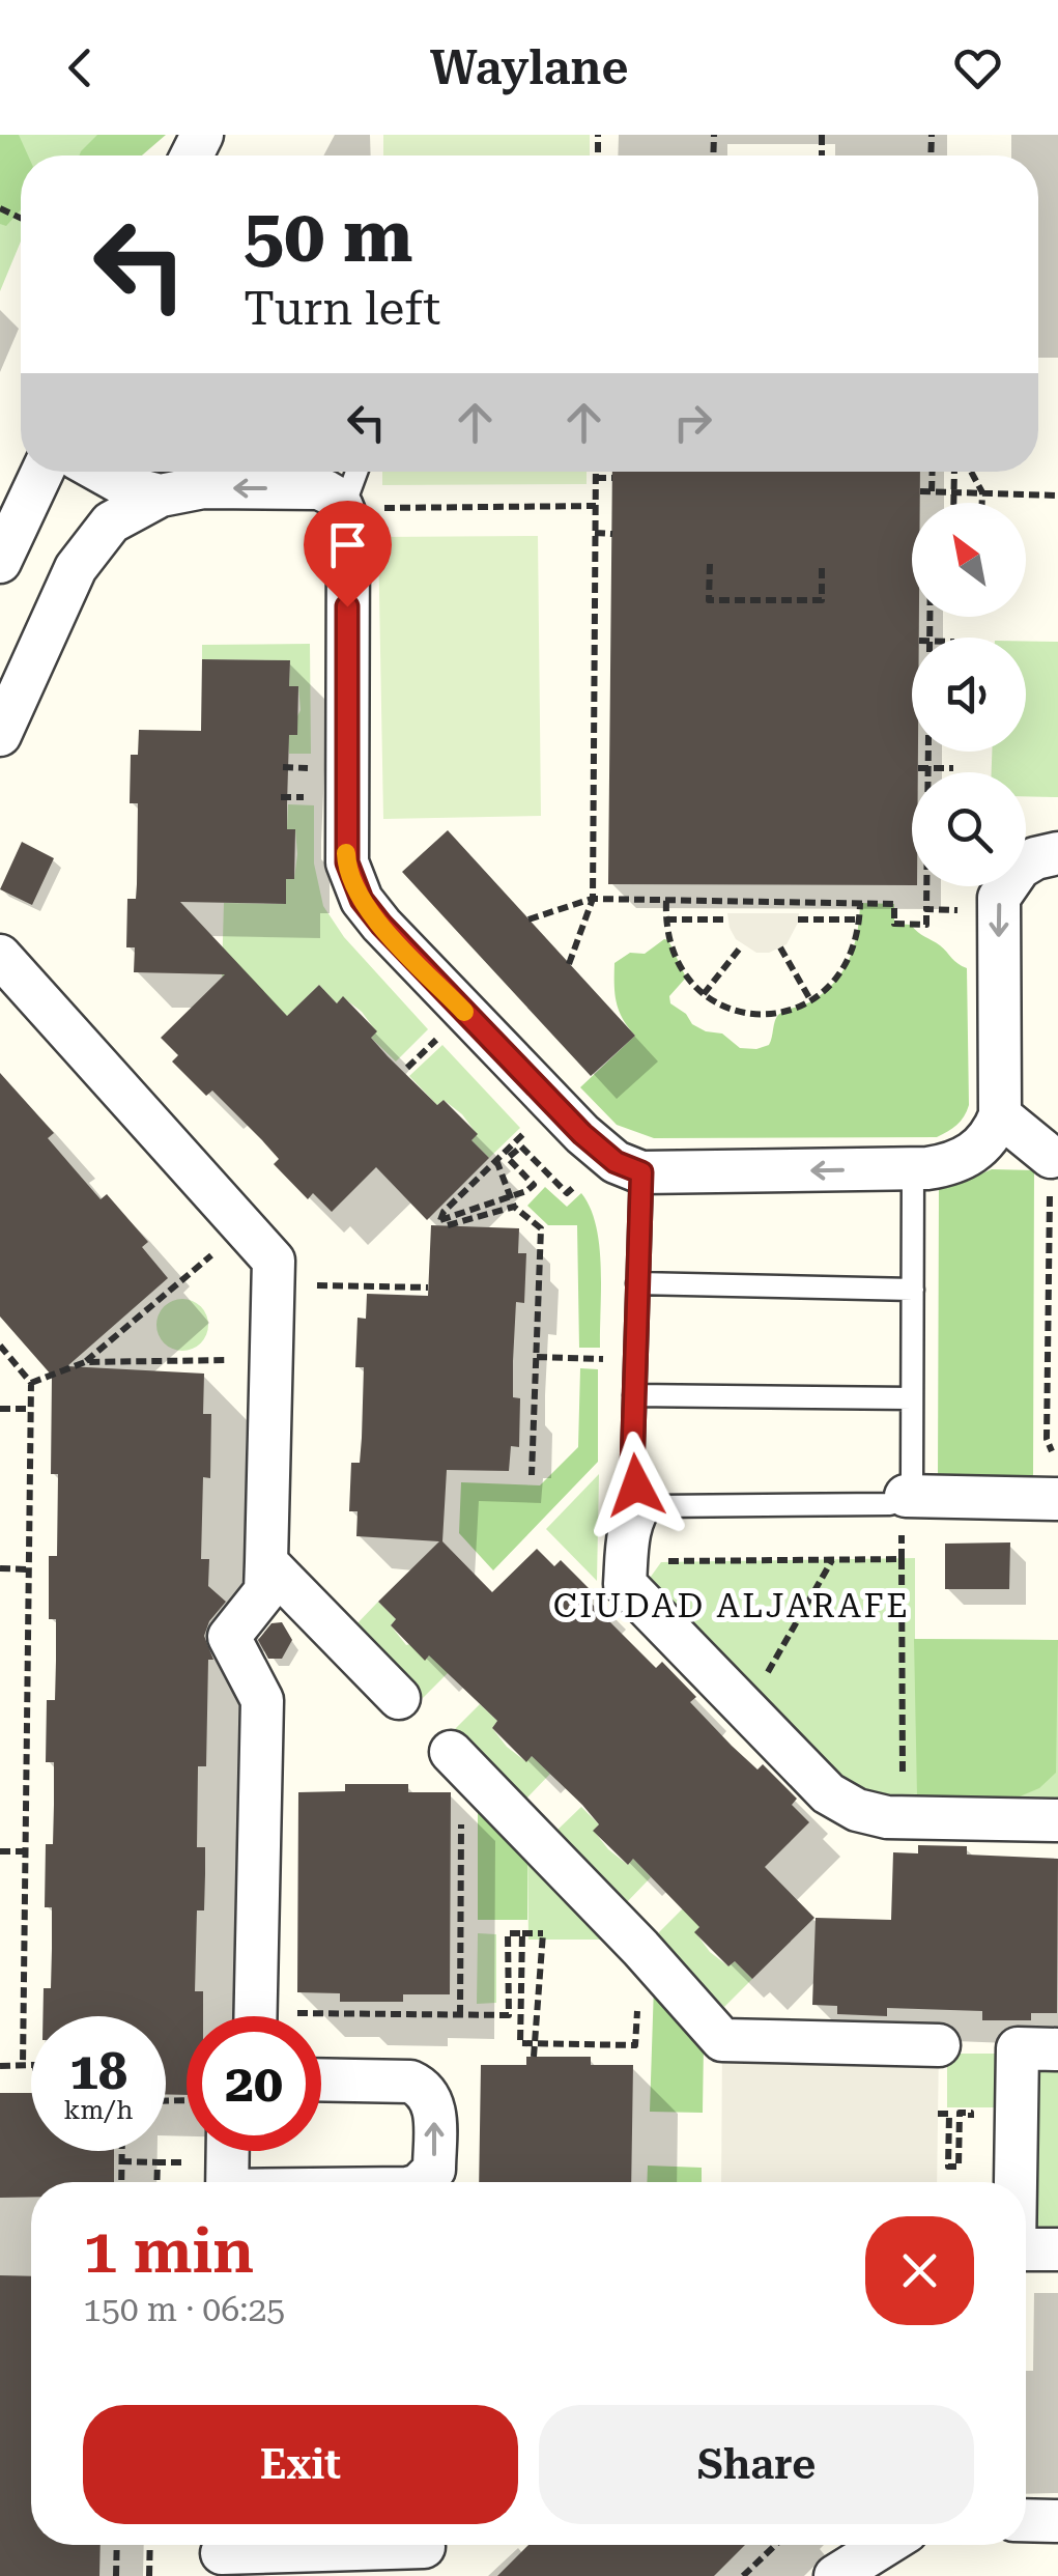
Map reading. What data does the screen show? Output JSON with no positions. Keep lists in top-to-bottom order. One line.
{"districts":["CIUDAD ALJARAFE"],"north":"top left","page":{"header":"Waylane","turn":["50 m","Turn left"],"speed":"18 km/h","limit":"20","heading":["1 min","150 m · 06:25"],"buttons":["Exit","Share"]}}
